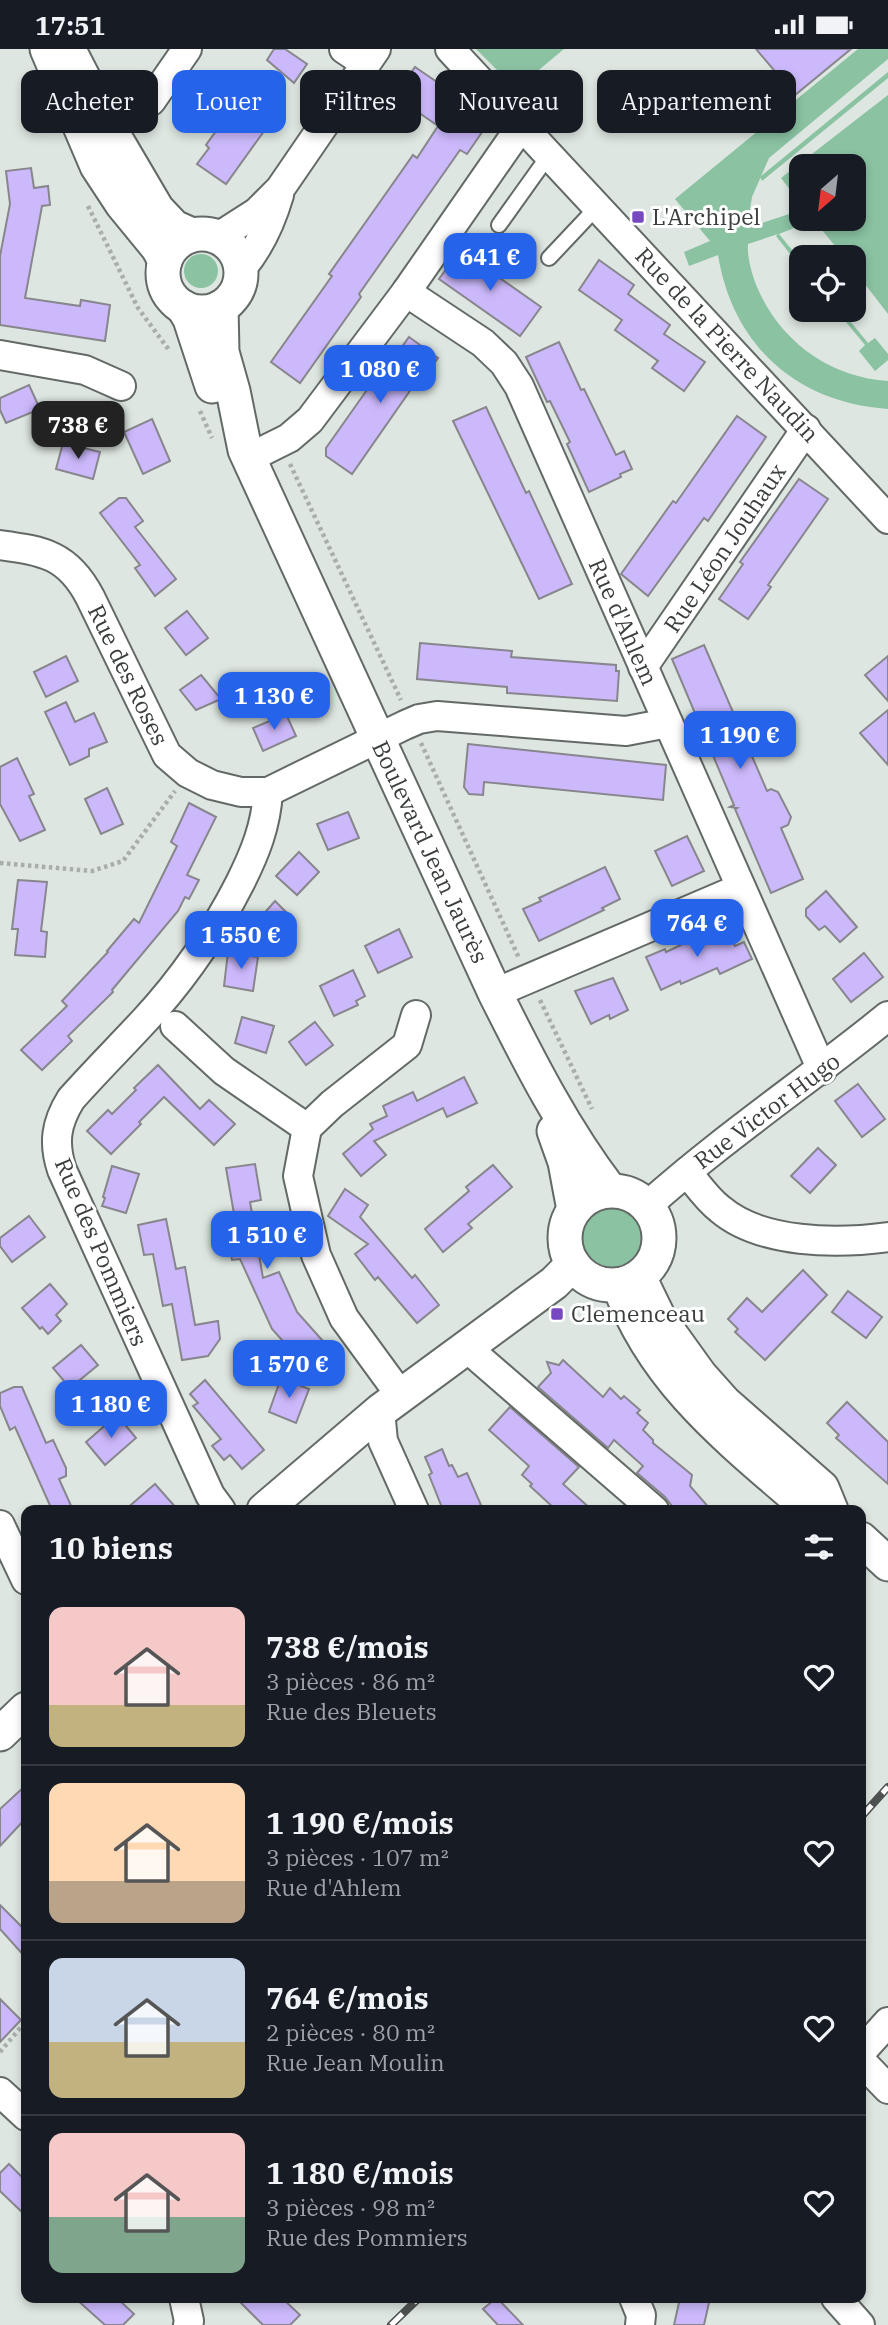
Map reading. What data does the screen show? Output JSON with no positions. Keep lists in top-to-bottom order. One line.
{"streets":{"street":["Rue de la Pierre Naudin","Rue Léon Jouhaux","Rue d'Ahlem","Rue des Roses","Boulevard Jean Jaurès","Rue Victor Hugo","Rue des Pommiers"]},"crossings":[["Rue de la Pierre Naudin","Rue Léon Jouhaux"],["Rue Léon Jouhaux","Rue d'Ahlem"],["Rue d'Ahlem","Rue des Roses"],["Rue d'Ahlem","Rue Victor Hugo"],["Rue des Roses","Boulevard Jean Jaurès"],["Rue des Roses","Rue des Pommiers"],["Boulevard Jean Jaurès","Rue Victor Hugo"]],"places":{"transit":["L'Archipel","Clemenceau"]},"north":"bottom left","page":{"status":"17:51","chip":["Acheter","Louer","Filtres","Nouveau","Appartement"],"price":["641 €","1 080 €","738 €","1 130 €","1 190 €","764 €","1 550 €","1 510 €","1 570 €","1 180 €"],"heading":"10 biens","list":[{"name":"738 €/mois","note":"3 pièces · 86 m² · Rue des Bleuets"},{"name":"1 190 €/mois","note":"3 pièces · 107 m² · Rue d'Ahlem"},{"name":"764 €/mois","note":"2 pièces · 80 m² · Rue Jean Moulin"},{"name":"1 180 €/mois","note":"3 pièces · 98 m² · Rue des Pommiers"}]}}
